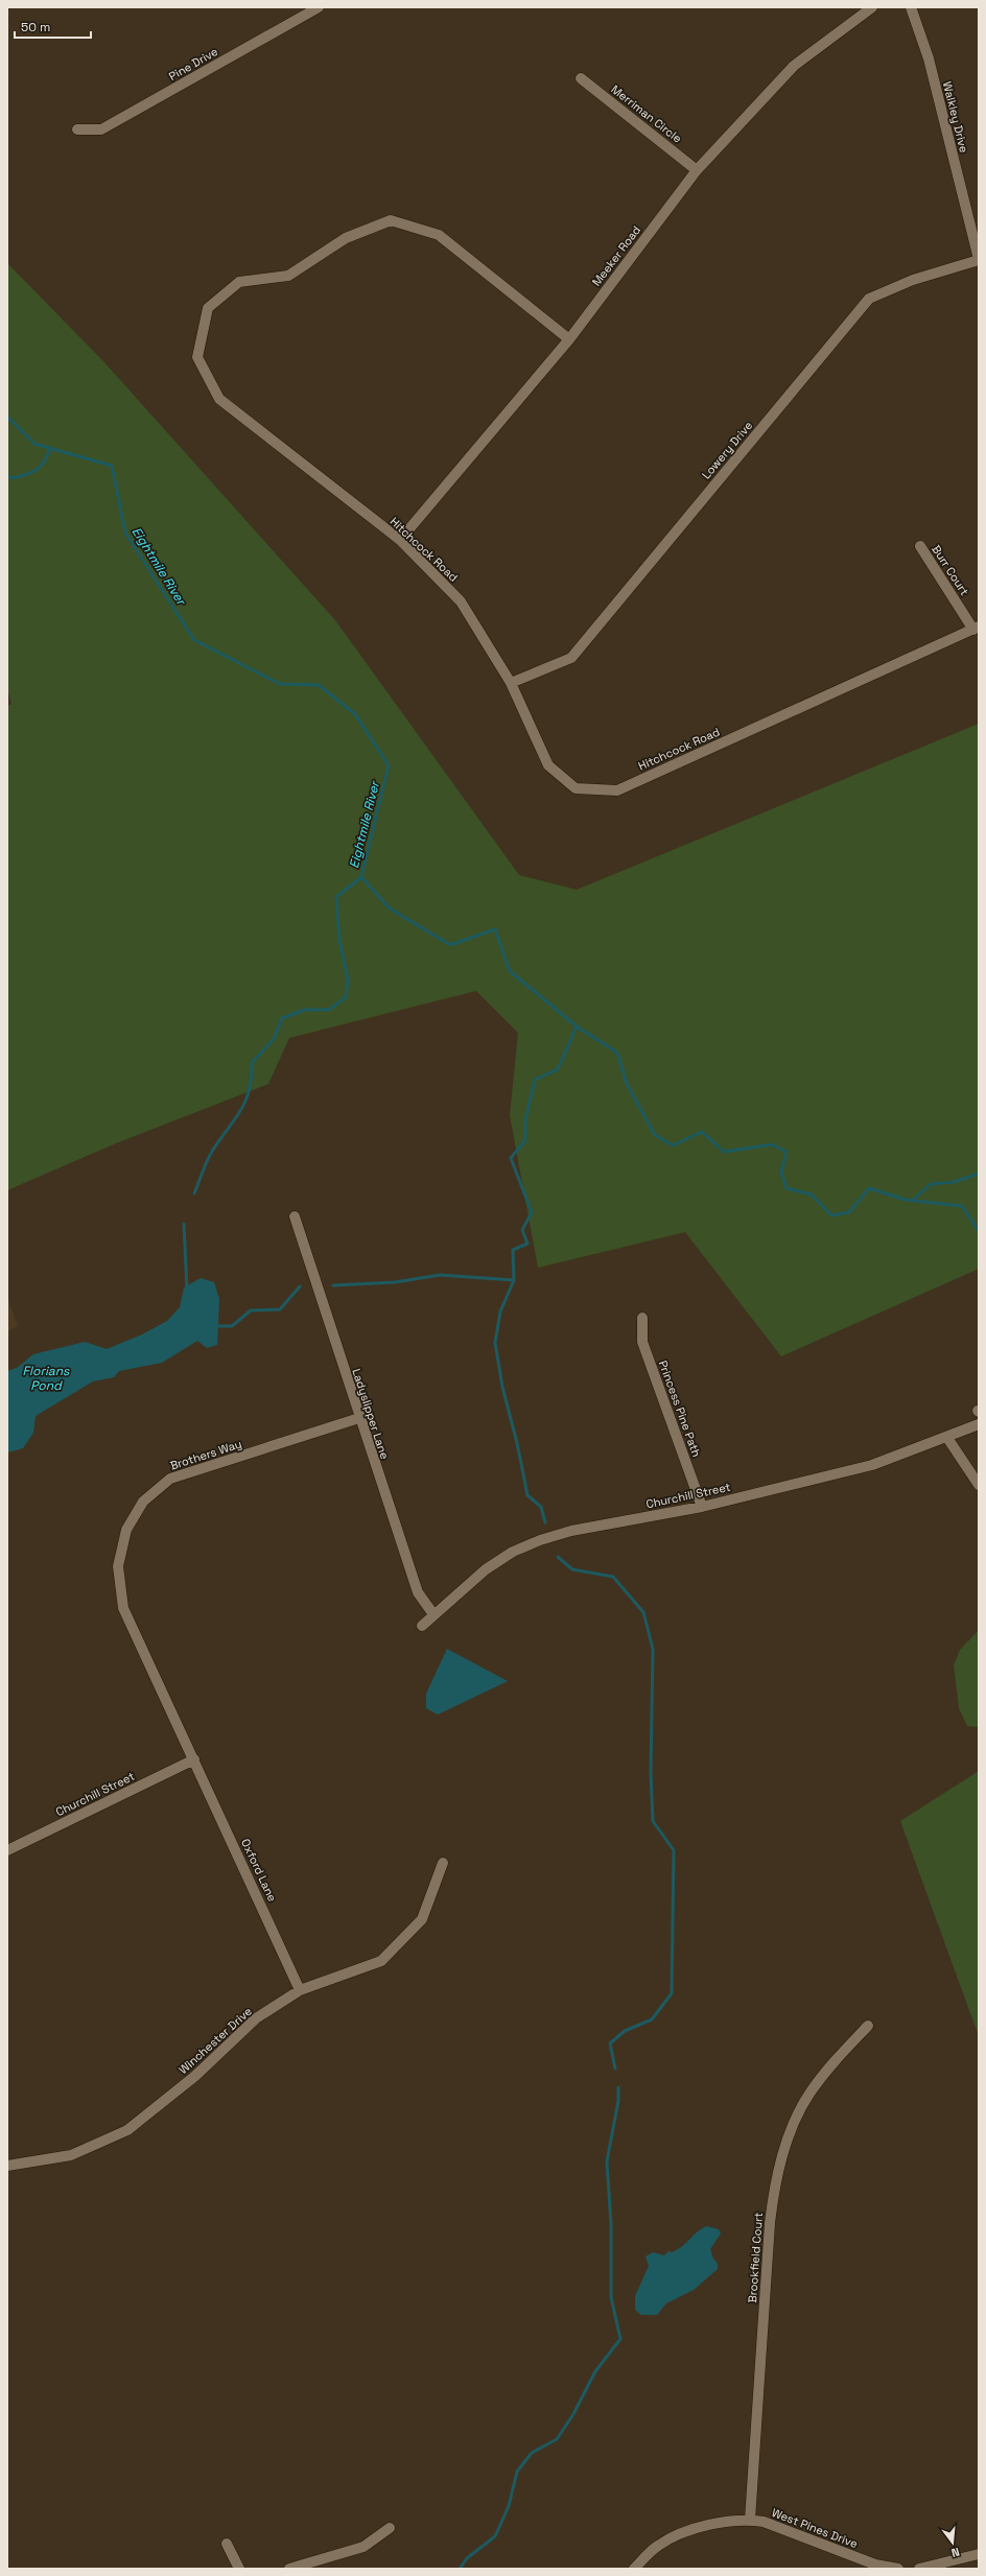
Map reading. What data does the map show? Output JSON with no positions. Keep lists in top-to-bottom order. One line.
{"streets":{"street":["Pine Drive","Merriman Circle","Walkley Drive","Meeker Road","Lowery Drive","Hitchcock Road","Burr Court","Princess Pine Path","Ladyslipper Lane","Brothers Way","Churchill Street","Oxford Lane","Winchester Drive","Brookfield Court","West Pines Drive"]},"crossings":[["Merriman Circle","Meeker Road"],["Walkley Drive","Lowery Drive"],["Meeker Road","Hitchcock Road"],["Lowery Drive","Hitchcock Road"],["Hitchcock Road","Burr Court"],["Princess Pine Path","Churchill Street"],["Ladyslipper Lane","Brothers Way"],["Ladyslipper Lane","Churchill Street"],["Brothers Way","Churchill Street"],["Brothers Way","Oxford Lane"],["Churchill Street","Oxford Lane"],["Oxford Lane","Winchester Drive"],["Brookfield Court","West Pines Drive"]],"water":["Eightmile River","Florians Pond"],"scale_bar":"50 m","north":"bottom"}
